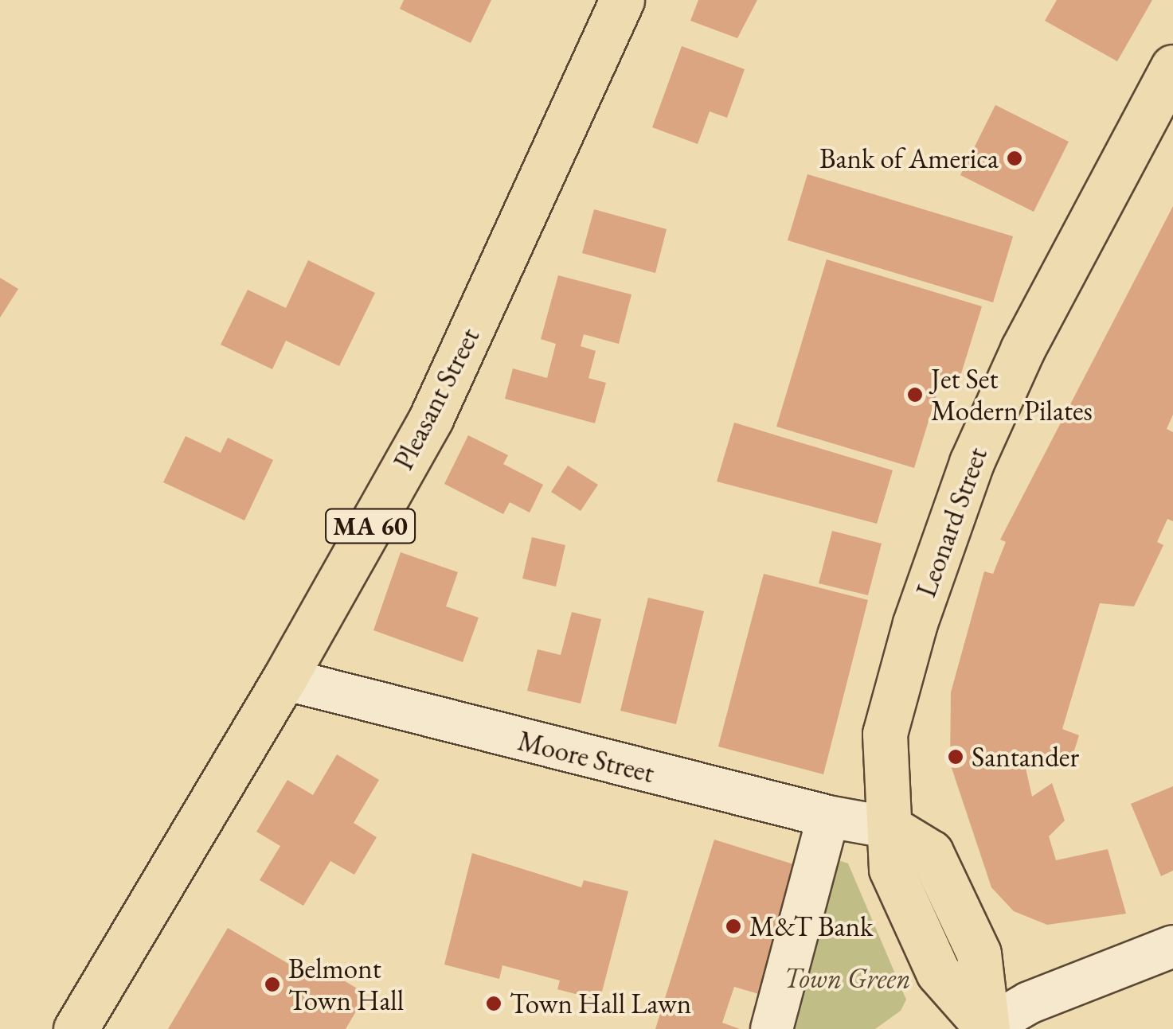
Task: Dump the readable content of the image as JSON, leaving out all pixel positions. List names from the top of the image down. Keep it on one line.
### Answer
{"streets":{"main road":["Pleasant Street","Leonard Street","MA 60"],"street":["Moore Street"]},"crossings":[["Pleasant Street","Moore Street"],["Leonard Street","Moore Street"]],"parks":["Town Green"],"places":["Bank of America","Jet Set Modern Pilates","Santander","M&T Bank","Belmont Town Hall","Town Hall Lawn"]}
